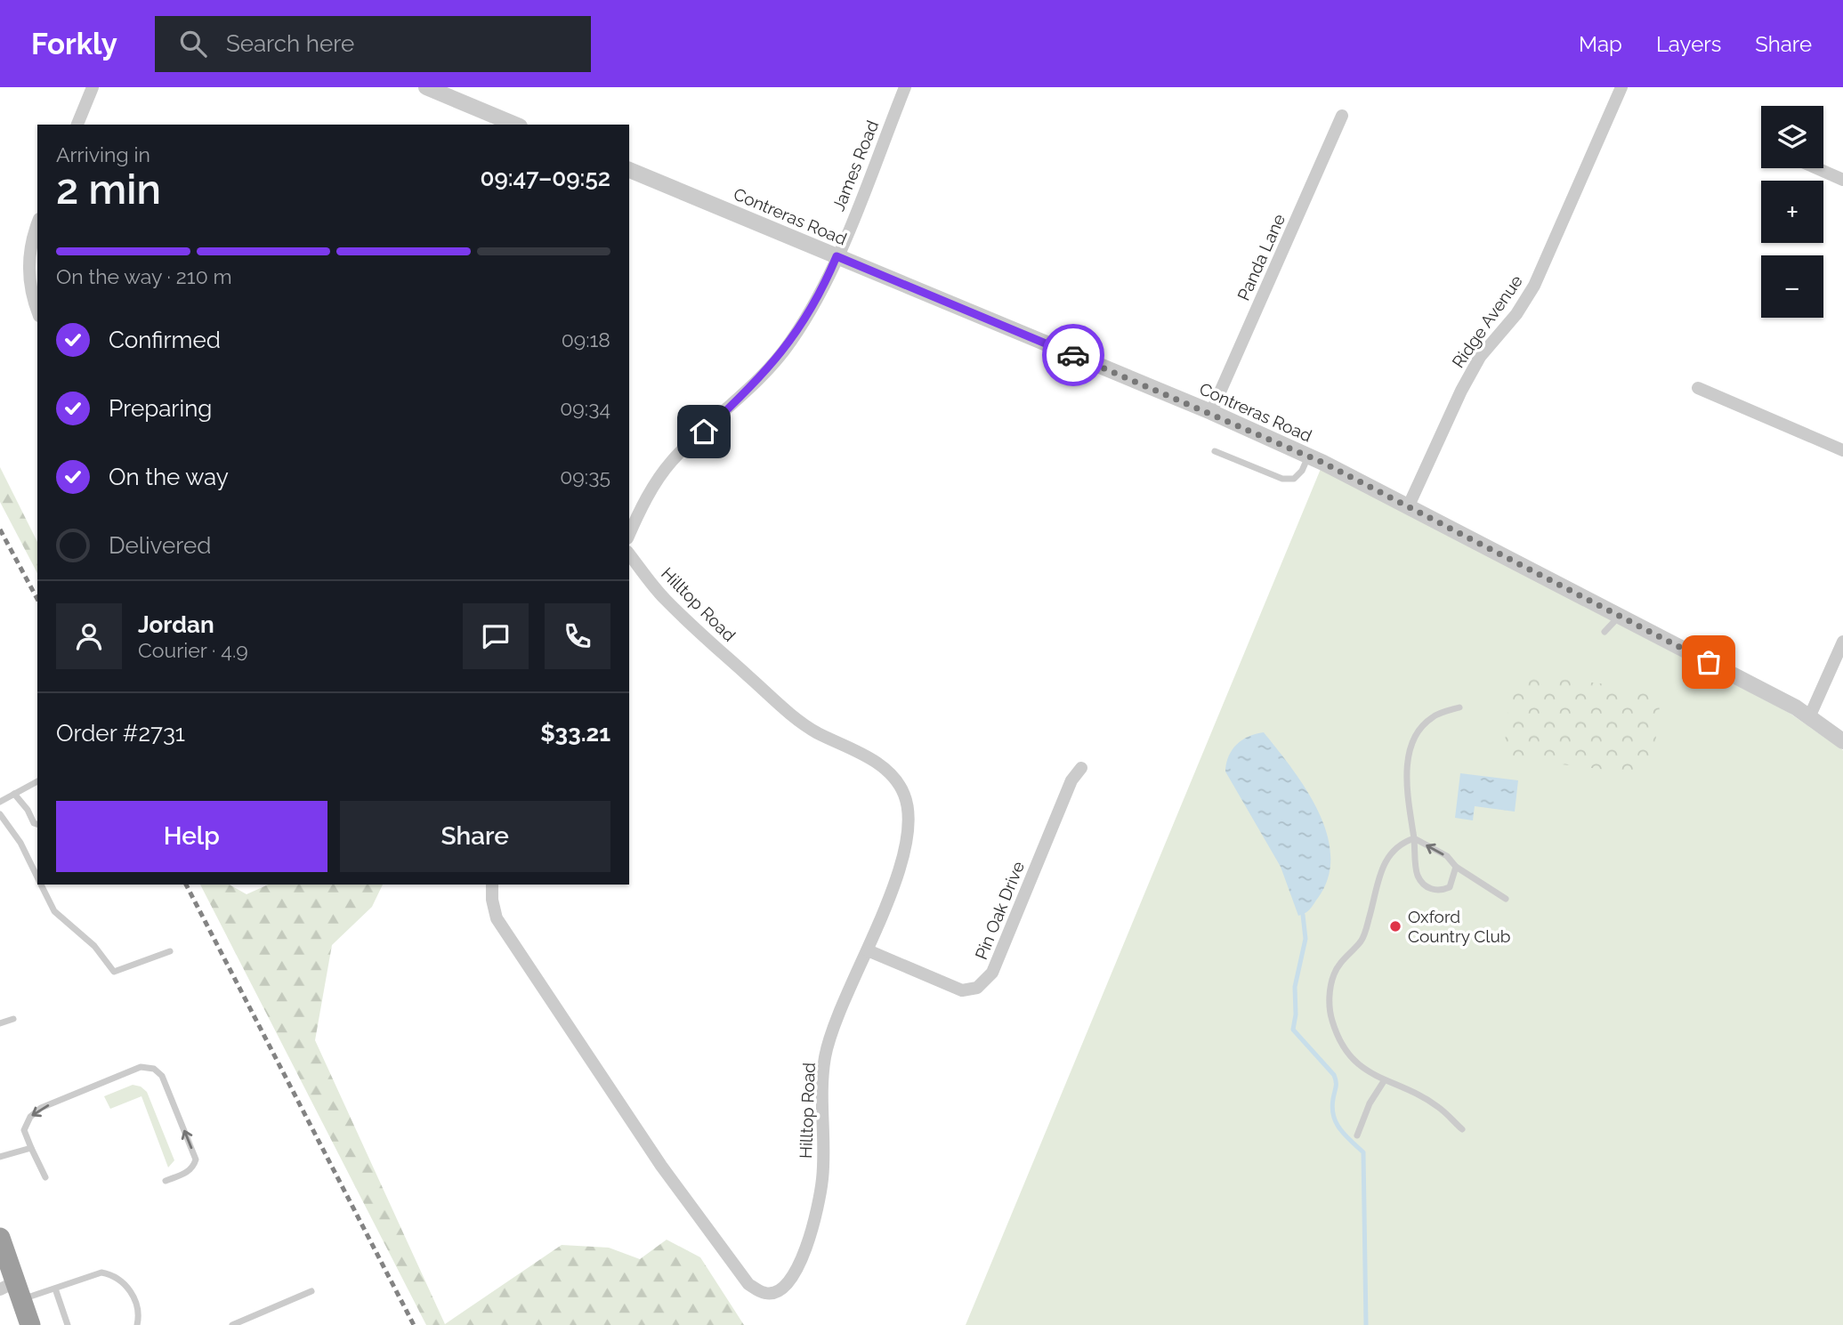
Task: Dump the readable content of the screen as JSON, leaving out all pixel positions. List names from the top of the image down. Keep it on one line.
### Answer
{"streets":{"street":["James Road","Contreras Road","Panda Lane","Ridge Avenue","Hilltop Road","Pin Oak Drive"]},"crossings":[["James Road","Contreras Road"],["Contreras Road","Panda Lane"],["Contreras Road","Ridge Avenue"],["Hilltop Road","Pin Oak Drive"]],"places":["Oxford Country Club"],"page":{"header":"Forkly","search":"Search here","nav":["Map","Layers","Share"],"map_buttons":["+","−"],"heading":["2 min","Arriving in","09:47–09:52"],"panel":["Jordan","Courier · 4.9","Order #2731","$33.21"],"bar":"On the way · 210 m","list":[["Confirmed","09:18"],["Preparing","09:34"],["On the way","09:35"],"Delivered"],"buttons":["Help","Share"]}}
